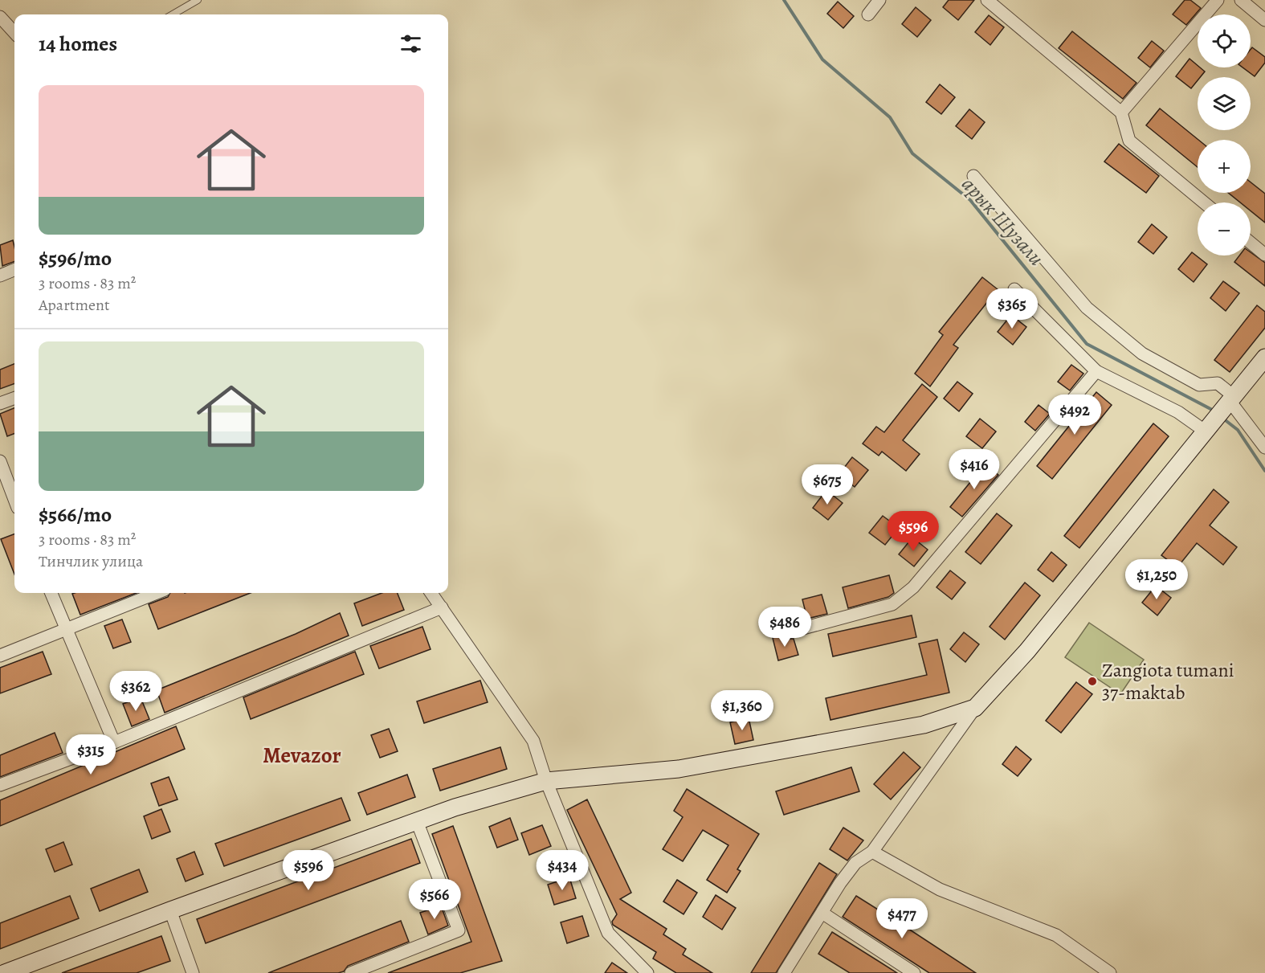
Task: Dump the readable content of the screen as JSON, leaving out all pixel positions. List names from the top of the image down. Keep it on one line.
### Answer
{"districts":["Mevazor"],"water":["арык Шузали"],"places":["Zangiota tumani 37-maktab"],"page":{"map_buttons":["+","−"],"heading":"14 homes","list":[{"name":"$596/mo","note":"3 rooms · 83 m² · Apartment"},{"name":"$566/mo","note":"3 rooms · 83 m² · Тинчлик улица"}],"price":["$365","$492","$416","$675","$596","$1,250","$486","$362","$1,360","$315","$596","$434","$566","$477"]}}
